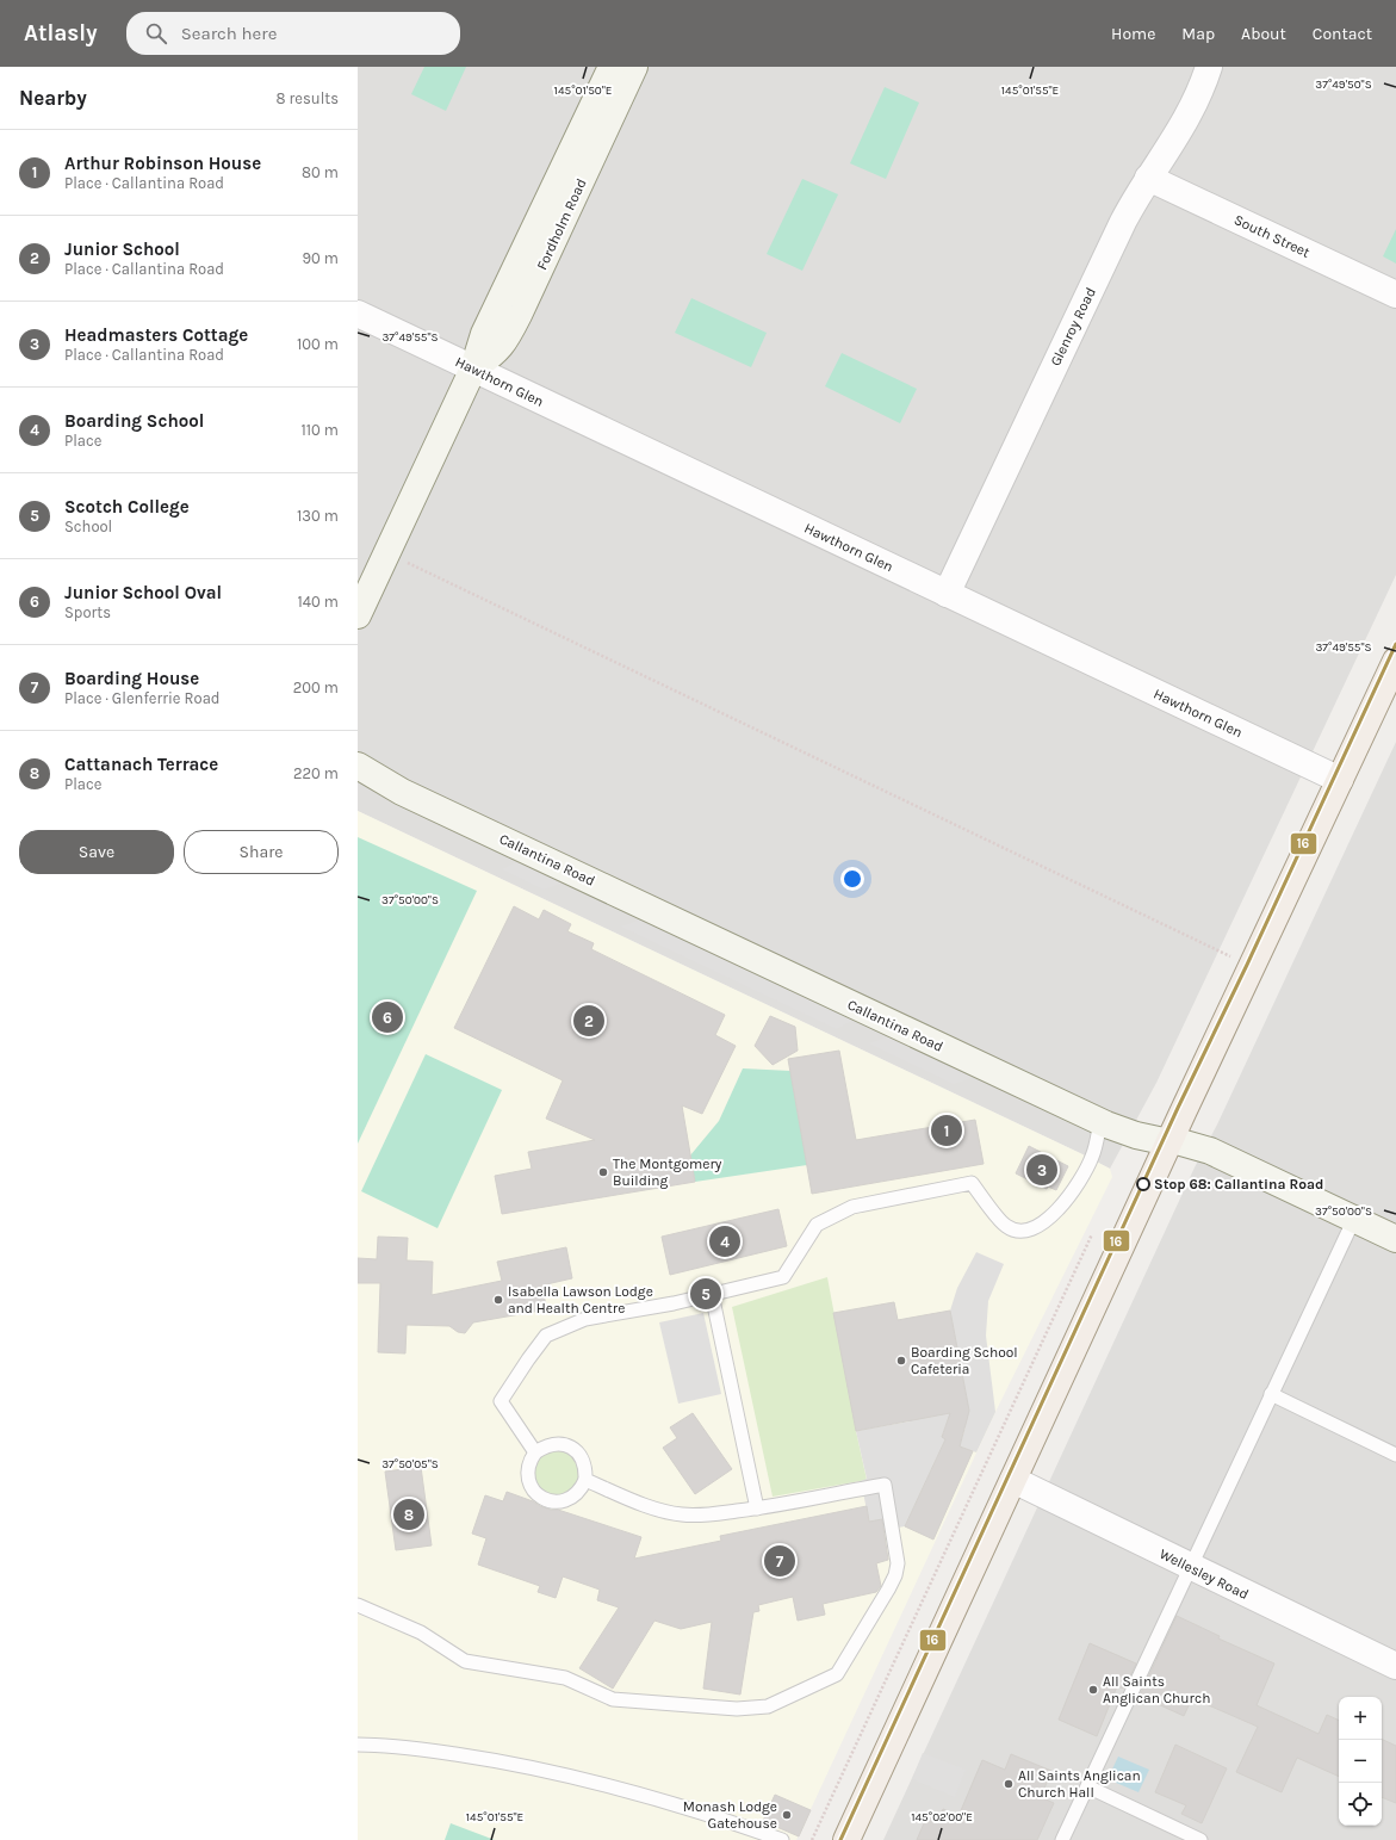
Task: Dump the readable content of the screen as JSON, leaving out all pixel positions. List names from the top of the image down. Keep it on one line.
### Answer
{"streets":{"street":["Fordholm Road","South Street","Glenroy Road","Hawthorn Glen","Callantina Road","Wellesley Road"]},"crossings":[["Fordholm Road","Hawthorn Glen"],["South Street","Glenroy Road"],["Glenroy Road","Hawthorn Glen"]],"places":["The Montgomery Building","Stop 68: Callantina Road","Isabella Lawson Lodge and Health Centre","Boarding School Cafeteria","All Saints Anglican Church","All Saints Anglican Church Hall","Monash Lodge Gatehouse"],"lines":["transit line 16"],"page":{"header":"Atlasly","search":"Search here","nav":["Home","Map","About","Contact"],"heading":["Nearby","8 results"],"list":[{"mark":"1","name":"Arthur Robinson House","note":"Place · Callantina Road","value":"80 m"},{"mark":"2","name":"Junior School","note":"Place · Callantina Road","value":"90 m"},{"mark":"3","name":"Headmasters Cottage","note":"Place · Callantina Road","value":"100 m"},{"mark":"4","name":"Boarding School","note":"Place","value":"110 m"},{"mark":"5","name":"Scotch College","note":"School","value":"130 m"},{"mark":"6","name":"Junior School Oval","note":"Sports","value":"140 m"},{"mark":"7","name":"Boarding House","note":"Place · Glenferrie Road","value":"200 m"},{"mark":"8","name":"Cattanach Terrace","note":"Place","value":"220 m"}],"buttons":["Save","Share"],"pins":["6","2","1","3","4","5","8","7"],"map_buttons":["+","−"]},"coordinates":["37°49'50\"S","145°01'50\"E","145°01'55\"E","37°49'55\"S","37°50'00\"S","37°50'05\"S","145°02'00\"E"]}
